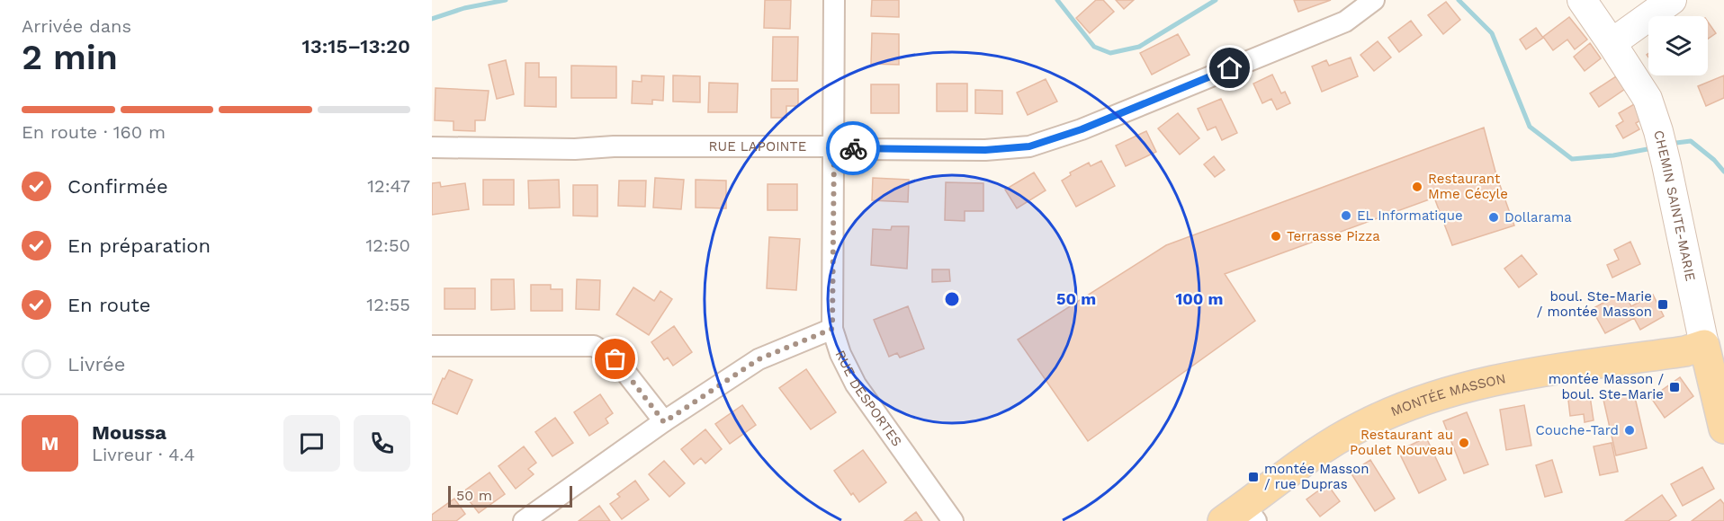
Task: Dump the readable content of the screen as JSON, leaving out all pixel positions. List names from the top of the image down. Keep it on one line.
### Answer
{"streets":{"main road":["CHEMIN SAINTE-MARIE","MONTÉE MASSON"],"street":["RUE LAPOINTE","RUE DESPORTES"]},"crossings":[["RUE LAPOINTE","RUE DESPORTES"],["CHEMIN SAINTE-MARIE","MONTÉE MASSON"]],"places":{"other":["Restaurant Mme Cécyle","EL Informatique","Dollarama","Terrasse Pizza","Couche-Tard","Restaurant au Poulet Nouveau"],"transit":["boul. Ste-Marie / montée Masson","montée Masson / boul. Ste-Marie","montée Masson / rue Dupras"]},"scale_bar":"50 m","page":{"heading":["2 min","Arrivée dans","13:15–13:20"],"panel":["Moussa","Livreur · 4.4"],"bar":"En route · 160 m","list":[["Confirmée","12:47"],["En préparation","12:50"],["En route","12:55"],"Livrée"],"round":"M","scale":"50 m"},"rings":["50 m","100 m"]}
